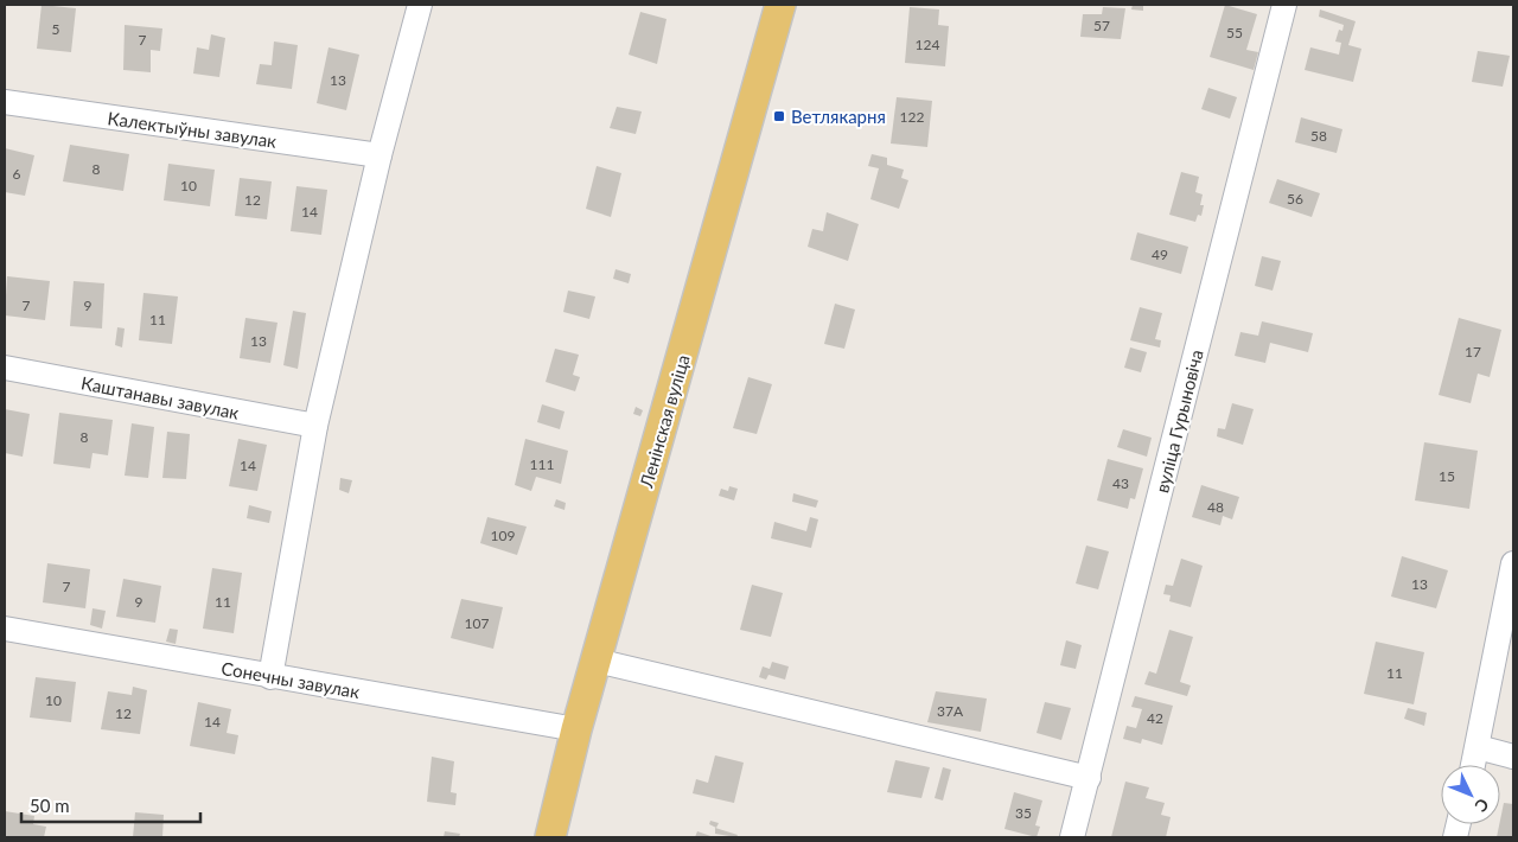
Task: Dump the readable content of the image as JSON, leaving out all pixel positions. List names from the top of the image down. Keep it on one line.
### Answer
{"streets":{"main road":["Ленінская вуліца"],"street":["Калектыўны завулак","Каштанавы завулак","вуліца Гурыновіча","Сонечны завулак"]},"crossings":[["Ленінская вуліца","Сонечны завулак"]],"places":{"transit":["Ветлякарня"]},"house_numbers":["57","5","55","7","124","13","122","58","8","6","10","56","12","14","49","7","9","11","13","17","8","111","14","15","43","48","109","13","7","9","11","107","11","10","37А","12","42","14","35"],"scale_bar":"50 m","north":"bottom right"}
